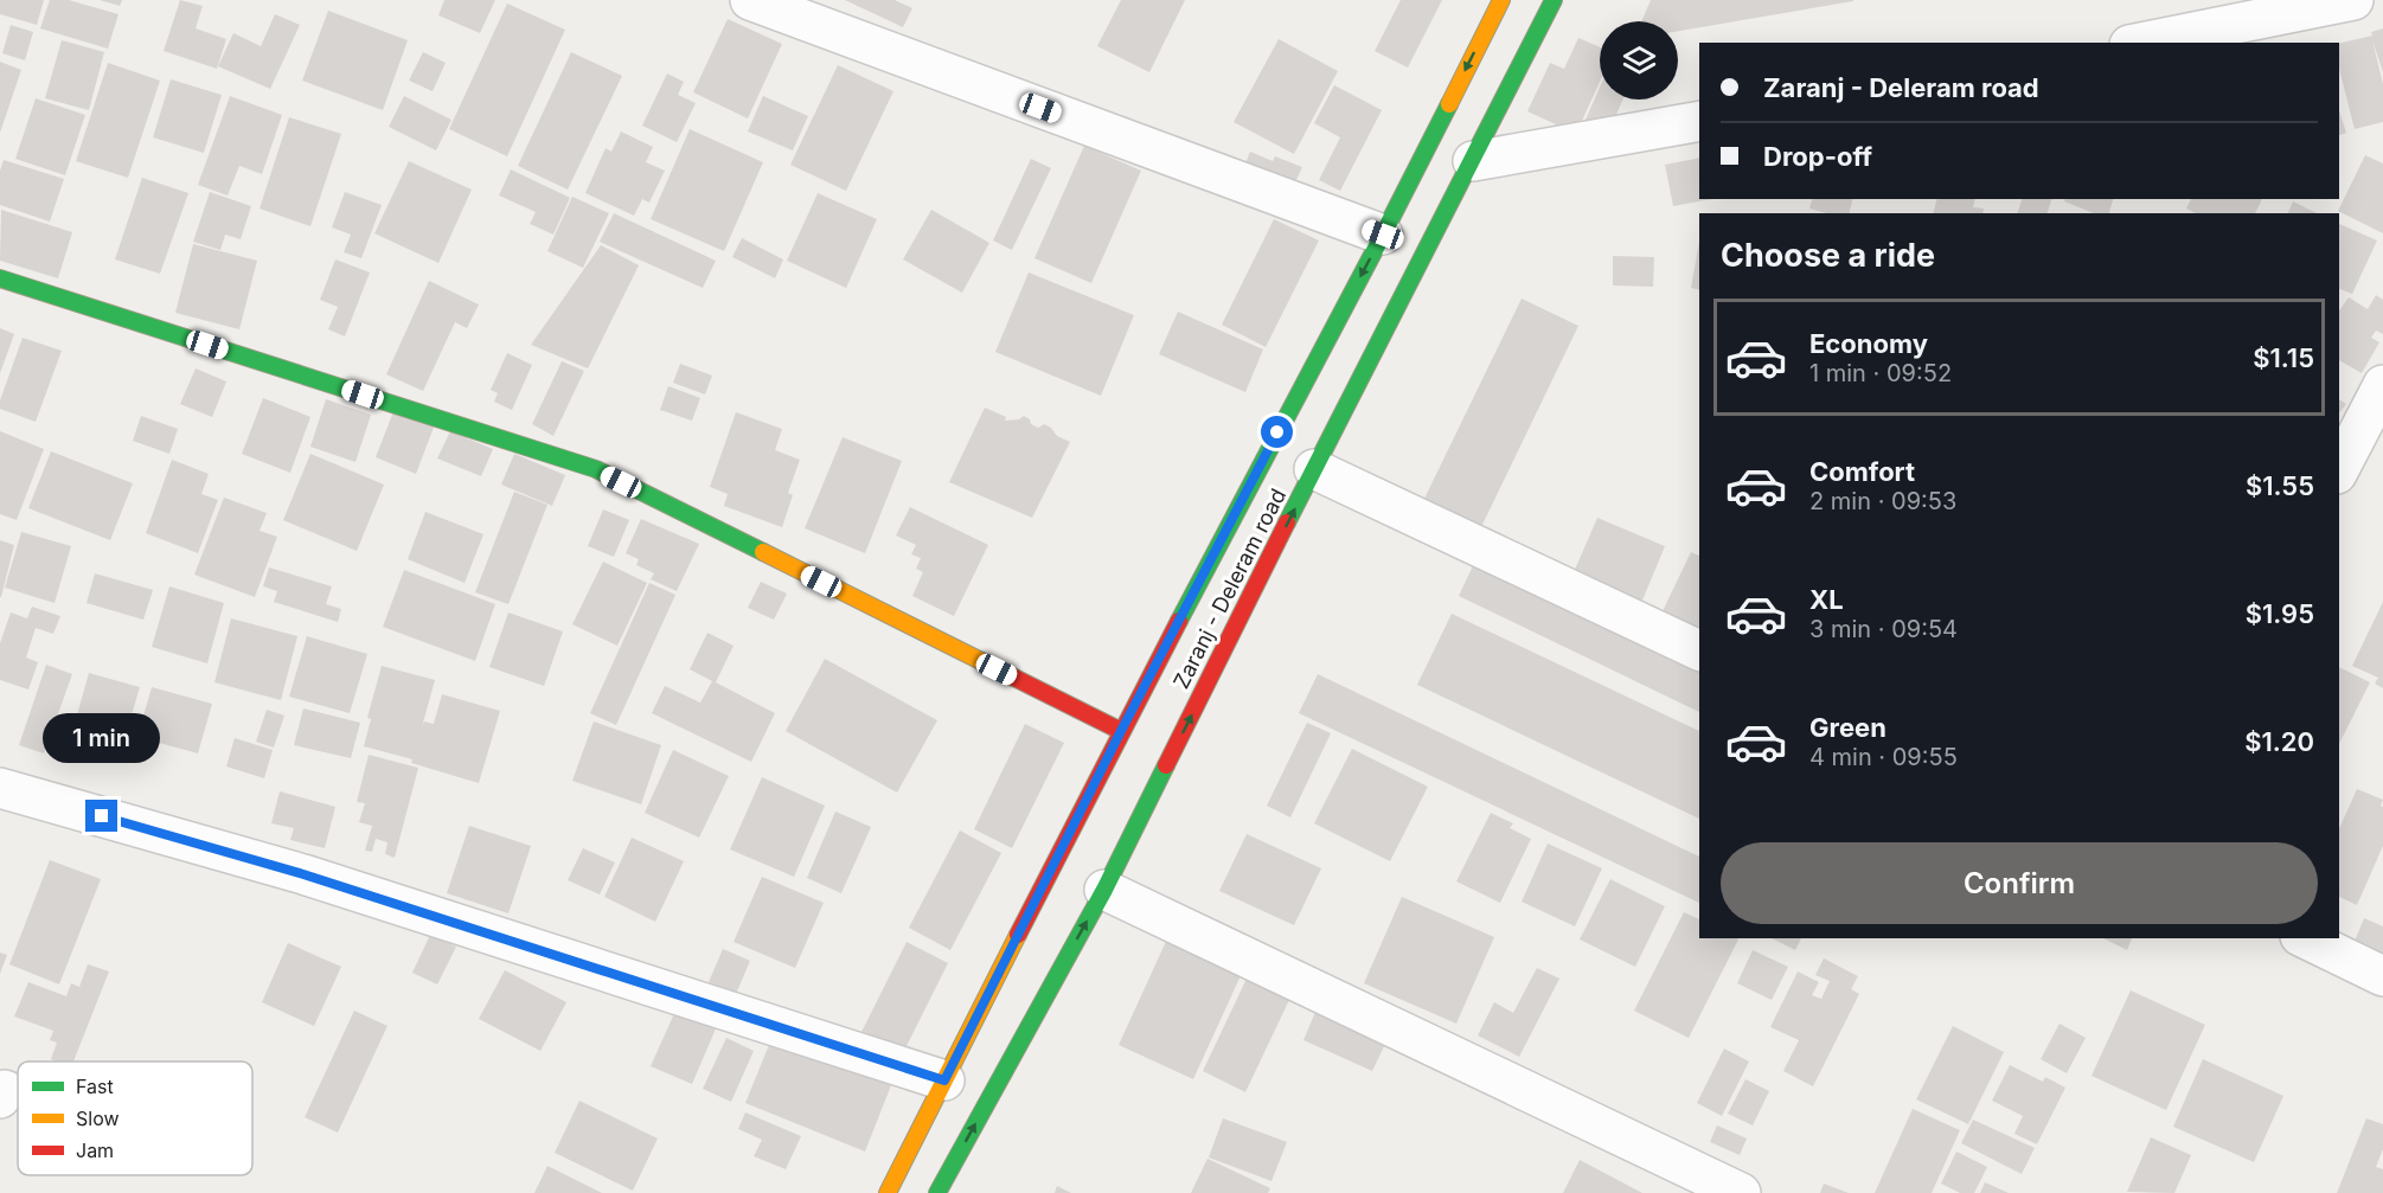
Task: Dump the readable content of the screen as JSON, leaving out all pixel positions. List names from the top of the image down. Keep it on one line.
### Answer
{"streets":{"main road":["Zaranj - Deleram road"]},"legend":["Fast","Slow","Jam"],"page":{"banner":["Zaranj - Deleram road","Drop-off"],"heading":"Choose a ride","list":[{"name":"Economy","note":"1 min · 09:52","value":"$1.15"},{"name":"Comfort","note":"2 min · 09:53","value":"$1.55"},{"name":"XL","note":"3 min · 09:54","value":"$1.95"},{"name":"Green","note":"4 min · 09:55","value":"$1.20"}],"bubble":"1 min","buttons":"Confirm"}}
